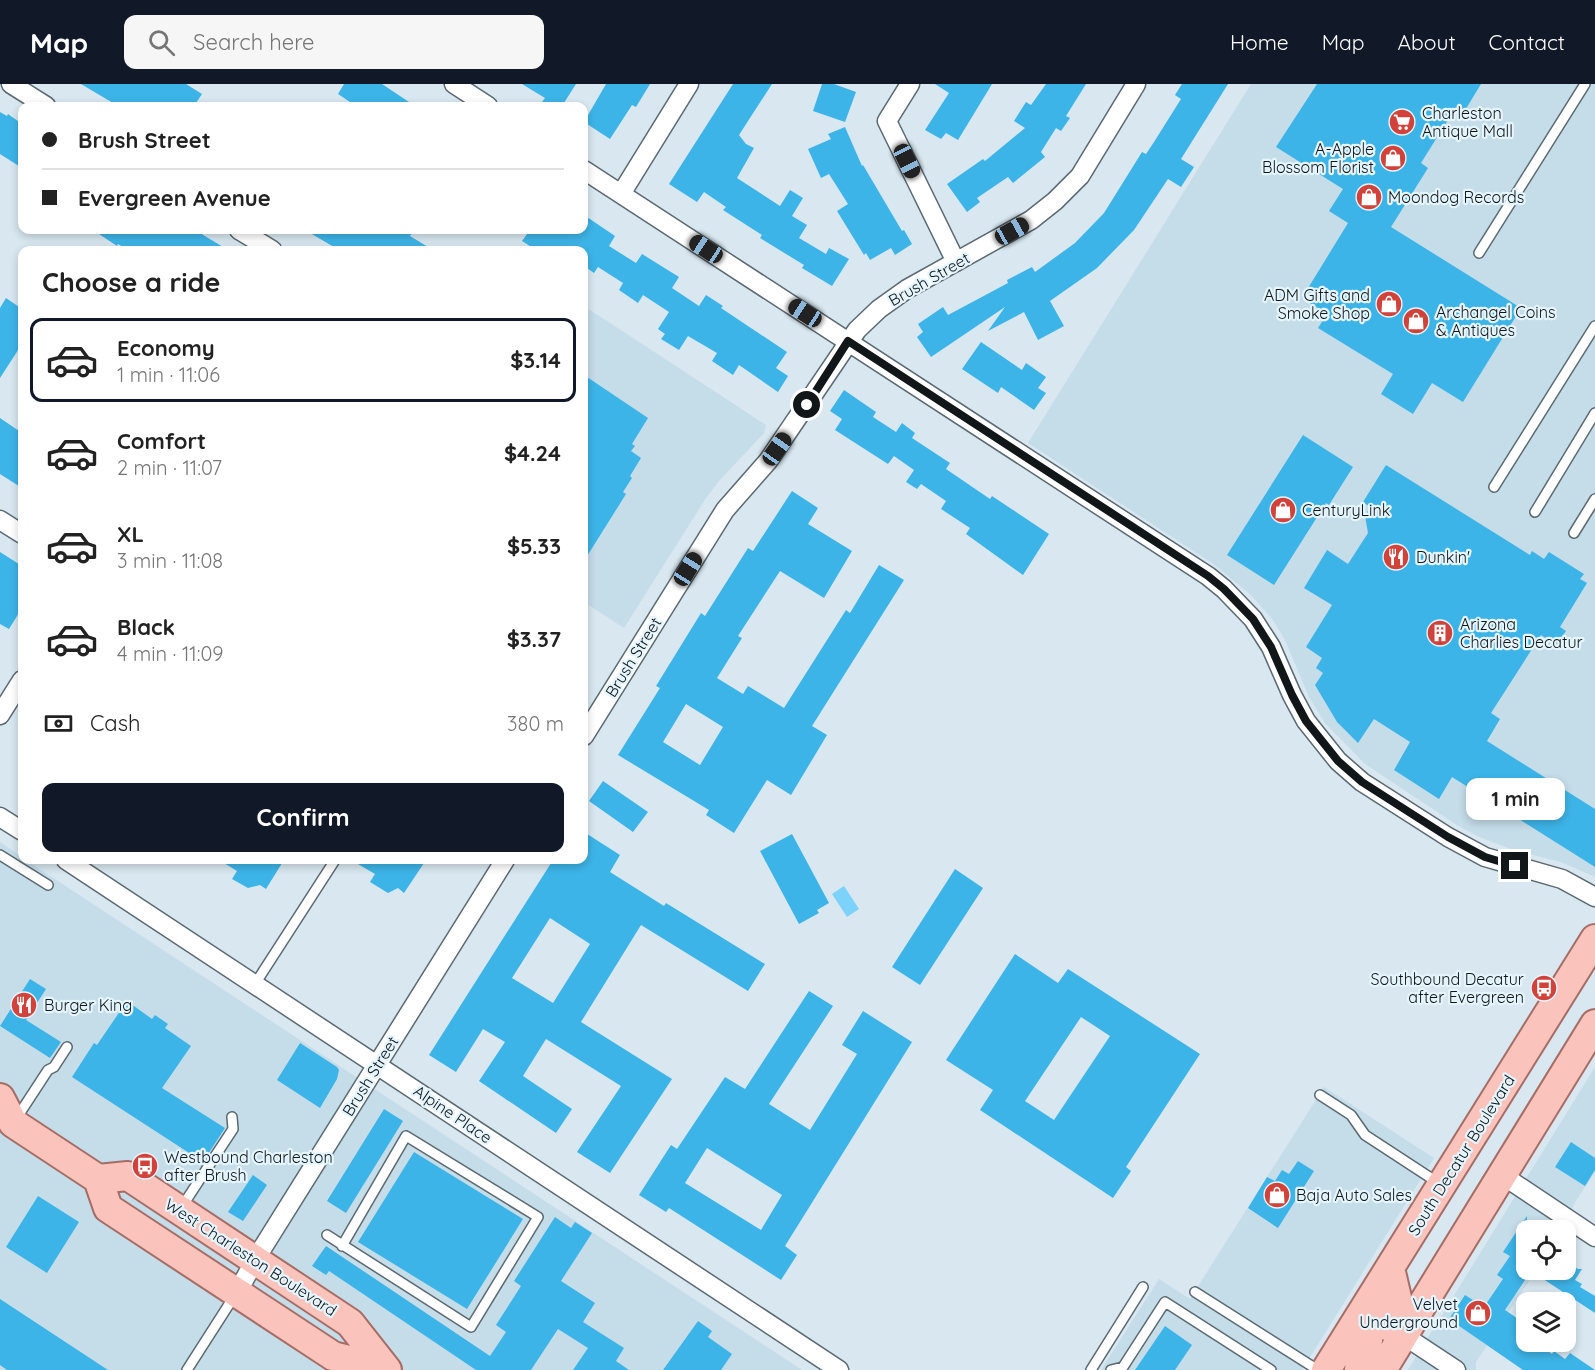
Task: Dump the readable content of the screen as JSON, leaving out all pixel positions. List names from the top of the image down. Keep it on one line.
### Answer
{"streets":{"main road":["South Decatur Boulevard","West Charleston Boulevard"],"street":["Brush Street","Alpine Place"]},"crossings":[["Brush Street","Alpine Place"],["Brush Street","West Charleston Boulevard"]],"places":{"supermarket":["Charleston Antique Mall"],"shop":["A-Apple Blossom Florist","Moondog Records","ADM Gifts and Smoke Shop","Archangel Coins & Antiques","CenturyLink","Baja Auto Sales","Velvet Underground"],"restaurant":["Dunkin'","Burger King"],"building":["Arizona Charlies Decatur"],"bus stop":["Southbound Decatur after Evergreen","Westbound Charleston after Brush"]},"page":{"header":"Map","search":"Search here","nav":["Home","Map","About","Contact"],"banner":["Brush Street","Evergreen Avenue"],"heading":"Choose a ride","list":[{"name":"Economy","note":"1 min · 11:06","value":"$3.14"},{"name":"Comfort","note":"2 min · 11:07","value":"$4.24"},{"name":"XL","note":"3 min · 11:08","value":"$5.33"},{"name":"Black","note":"4 min · 11:09","value":"$3.37"}],"pay":["Cash","380 m"],"buttons":"Confirm","bubble":"1 min"}}
